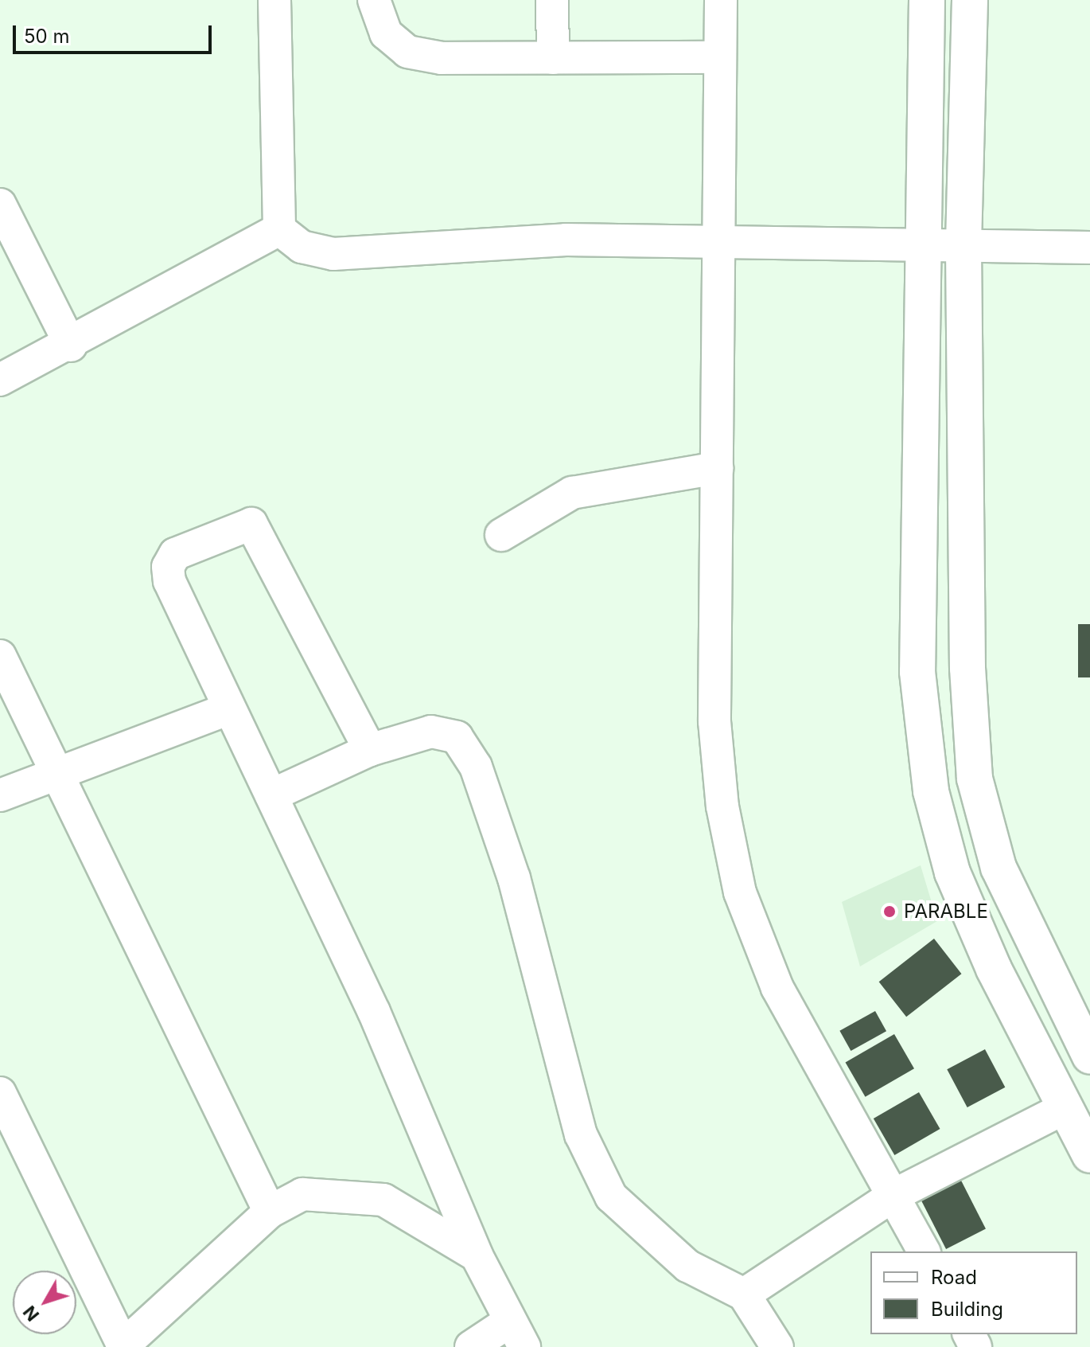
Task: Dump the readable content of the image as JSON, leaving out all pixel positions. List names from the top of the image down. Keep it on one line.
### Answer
{"places":["PARABLE"],"legend":["Road","Building"],"scale_bar":"50 m","north":"bottom left"}
